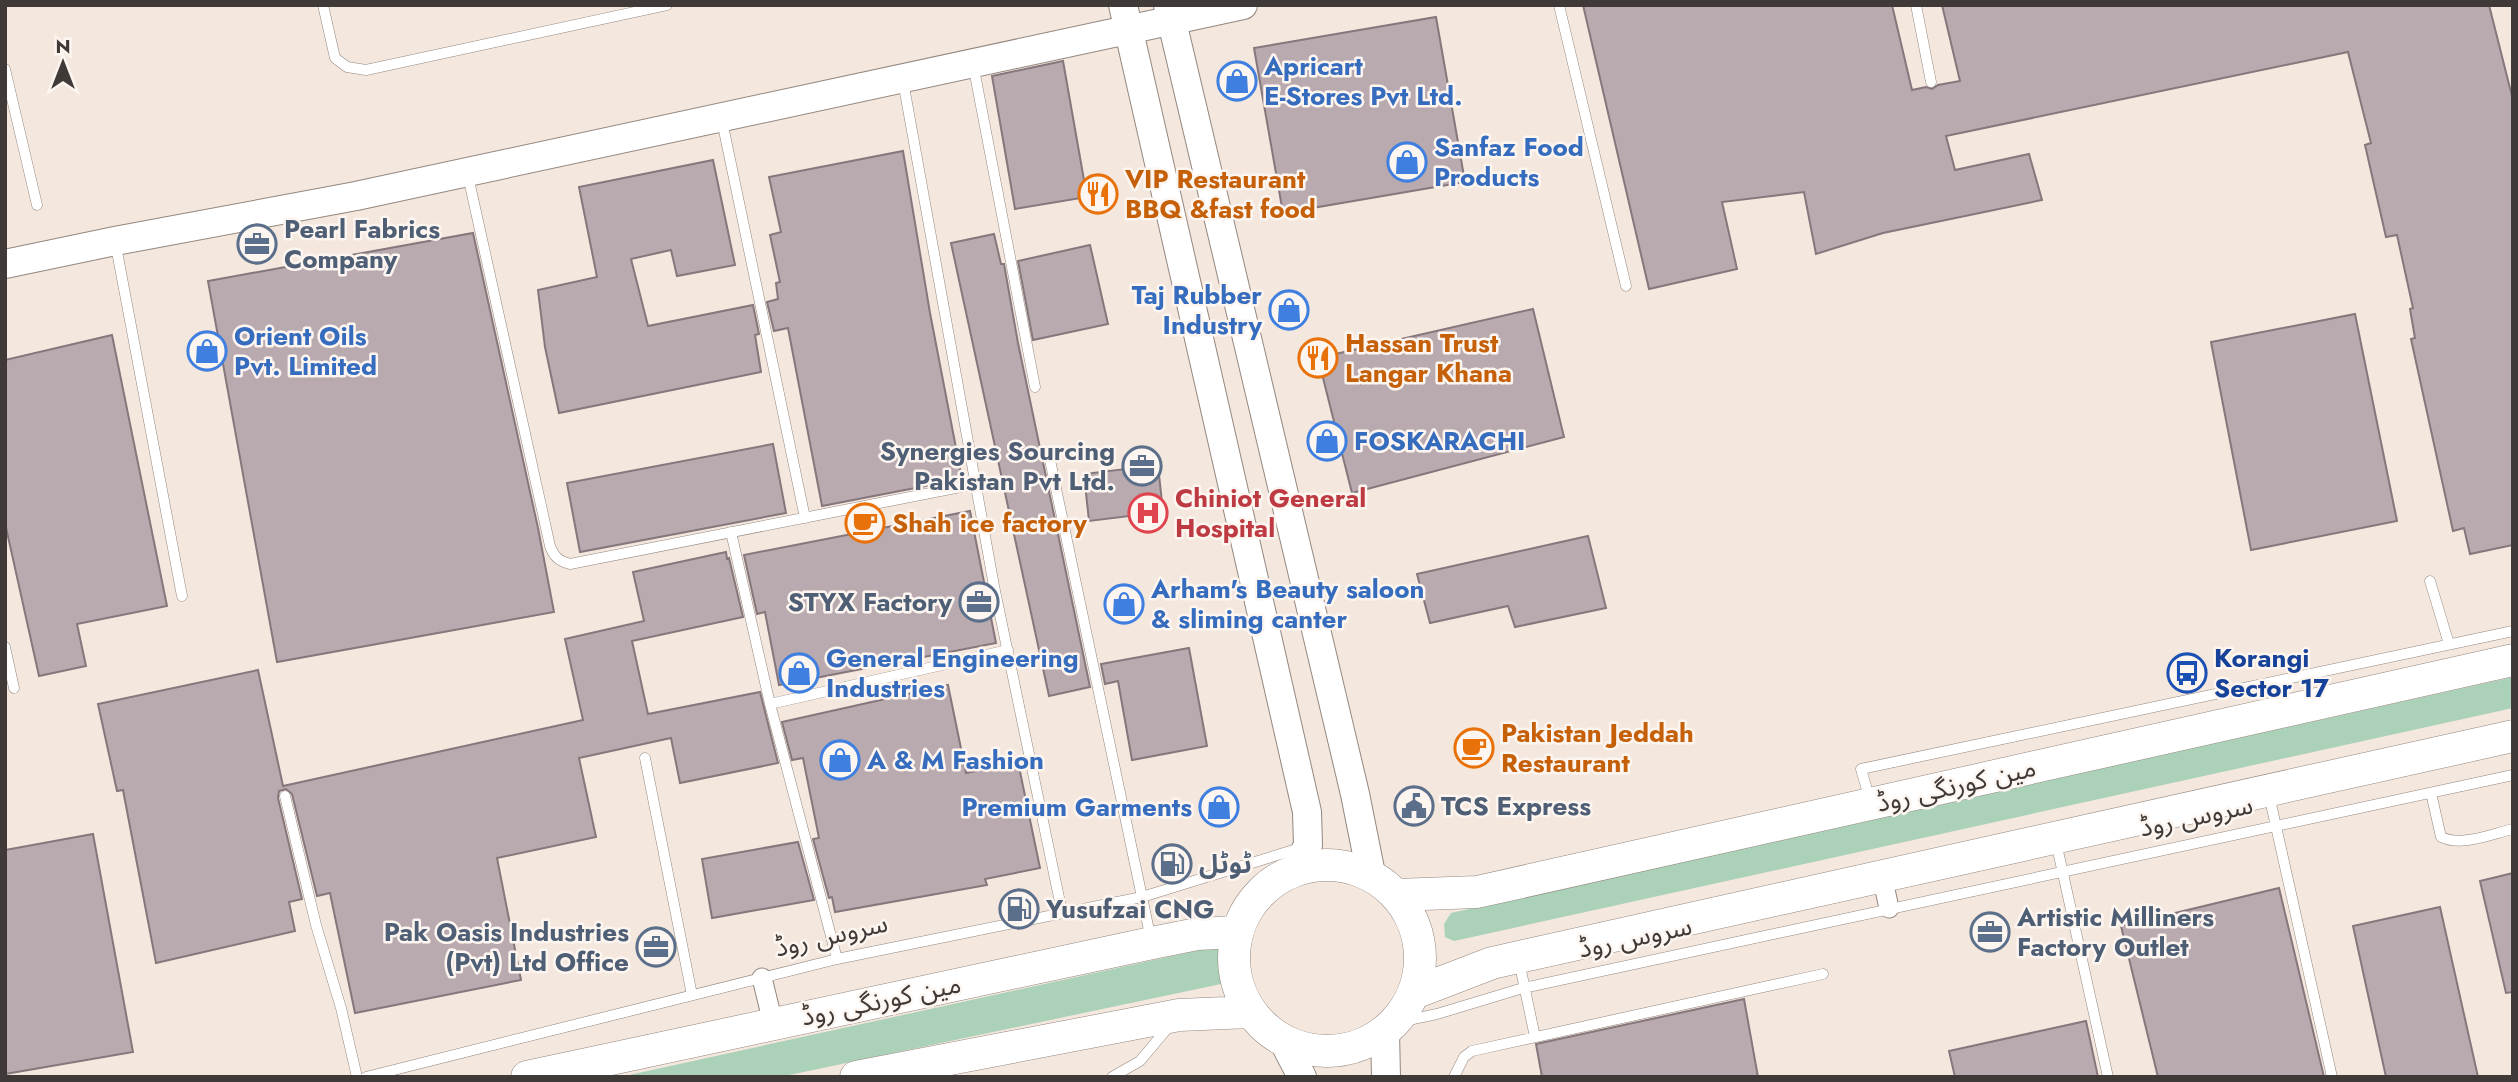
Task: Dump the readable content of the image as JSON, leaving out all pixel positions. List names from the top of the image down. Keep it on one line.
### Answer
{"streets":{"main road":["مین کورنگی روڈ"],"lane":["سروس روڈ"]},"crossings":[["مین کورنگی روڈ","سروس روڈ"]],"places":{"shop":["Apricart E-Stores Pvt Ltd.","Sanfaz Food Products","Taj Rubber Industry","Orient Oils Pvt. Limited","FOSKARACHI","Arham's Beauty saloon & sliming canter","General Engineering Industries","A & M Fashion","Premium Garments"],"restaurant":["VIP Restaurant BBQ &fast food","Hassan Trust Langar Khana"],"office":["Pearl Fabrics Company","Synergies Sourcing Pakistan Pvt Ltd.","STYX Factory","Artistic Milliners Factory Outlet","Pak Oasis Industries (Pvt) Ltd Office"],"hospital":["Chiniot General Hospital"],"cafe":["Shah ice factory","Pakistan Jeddah Restaurant"],"bus stop":["Korangi Sector 17"],"public building":["TCS Express"],"fuel station":["ٹوٹل","Yusufzai CNG"]},"north":"top"}
